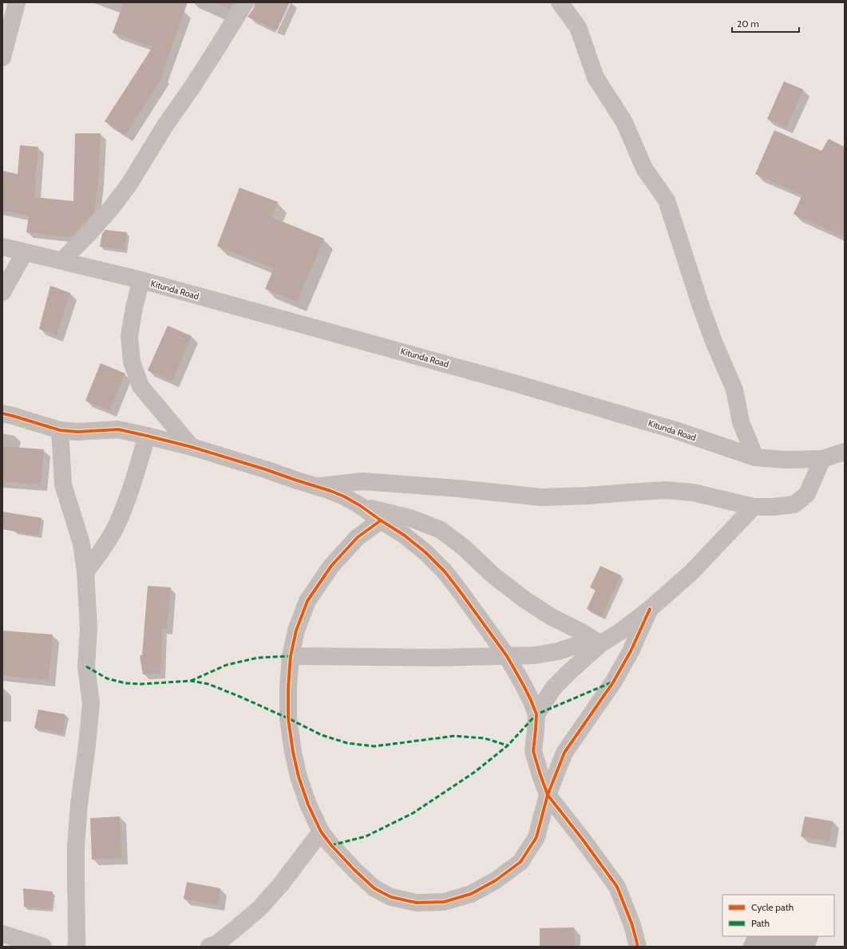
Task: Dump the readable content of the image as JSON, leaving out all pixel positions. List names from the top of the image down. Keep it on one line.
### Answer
{"streets":{"street":["Kitunda Road"]},"legend":["Cycle path","Path"],"scale_bar":"20 m"}
